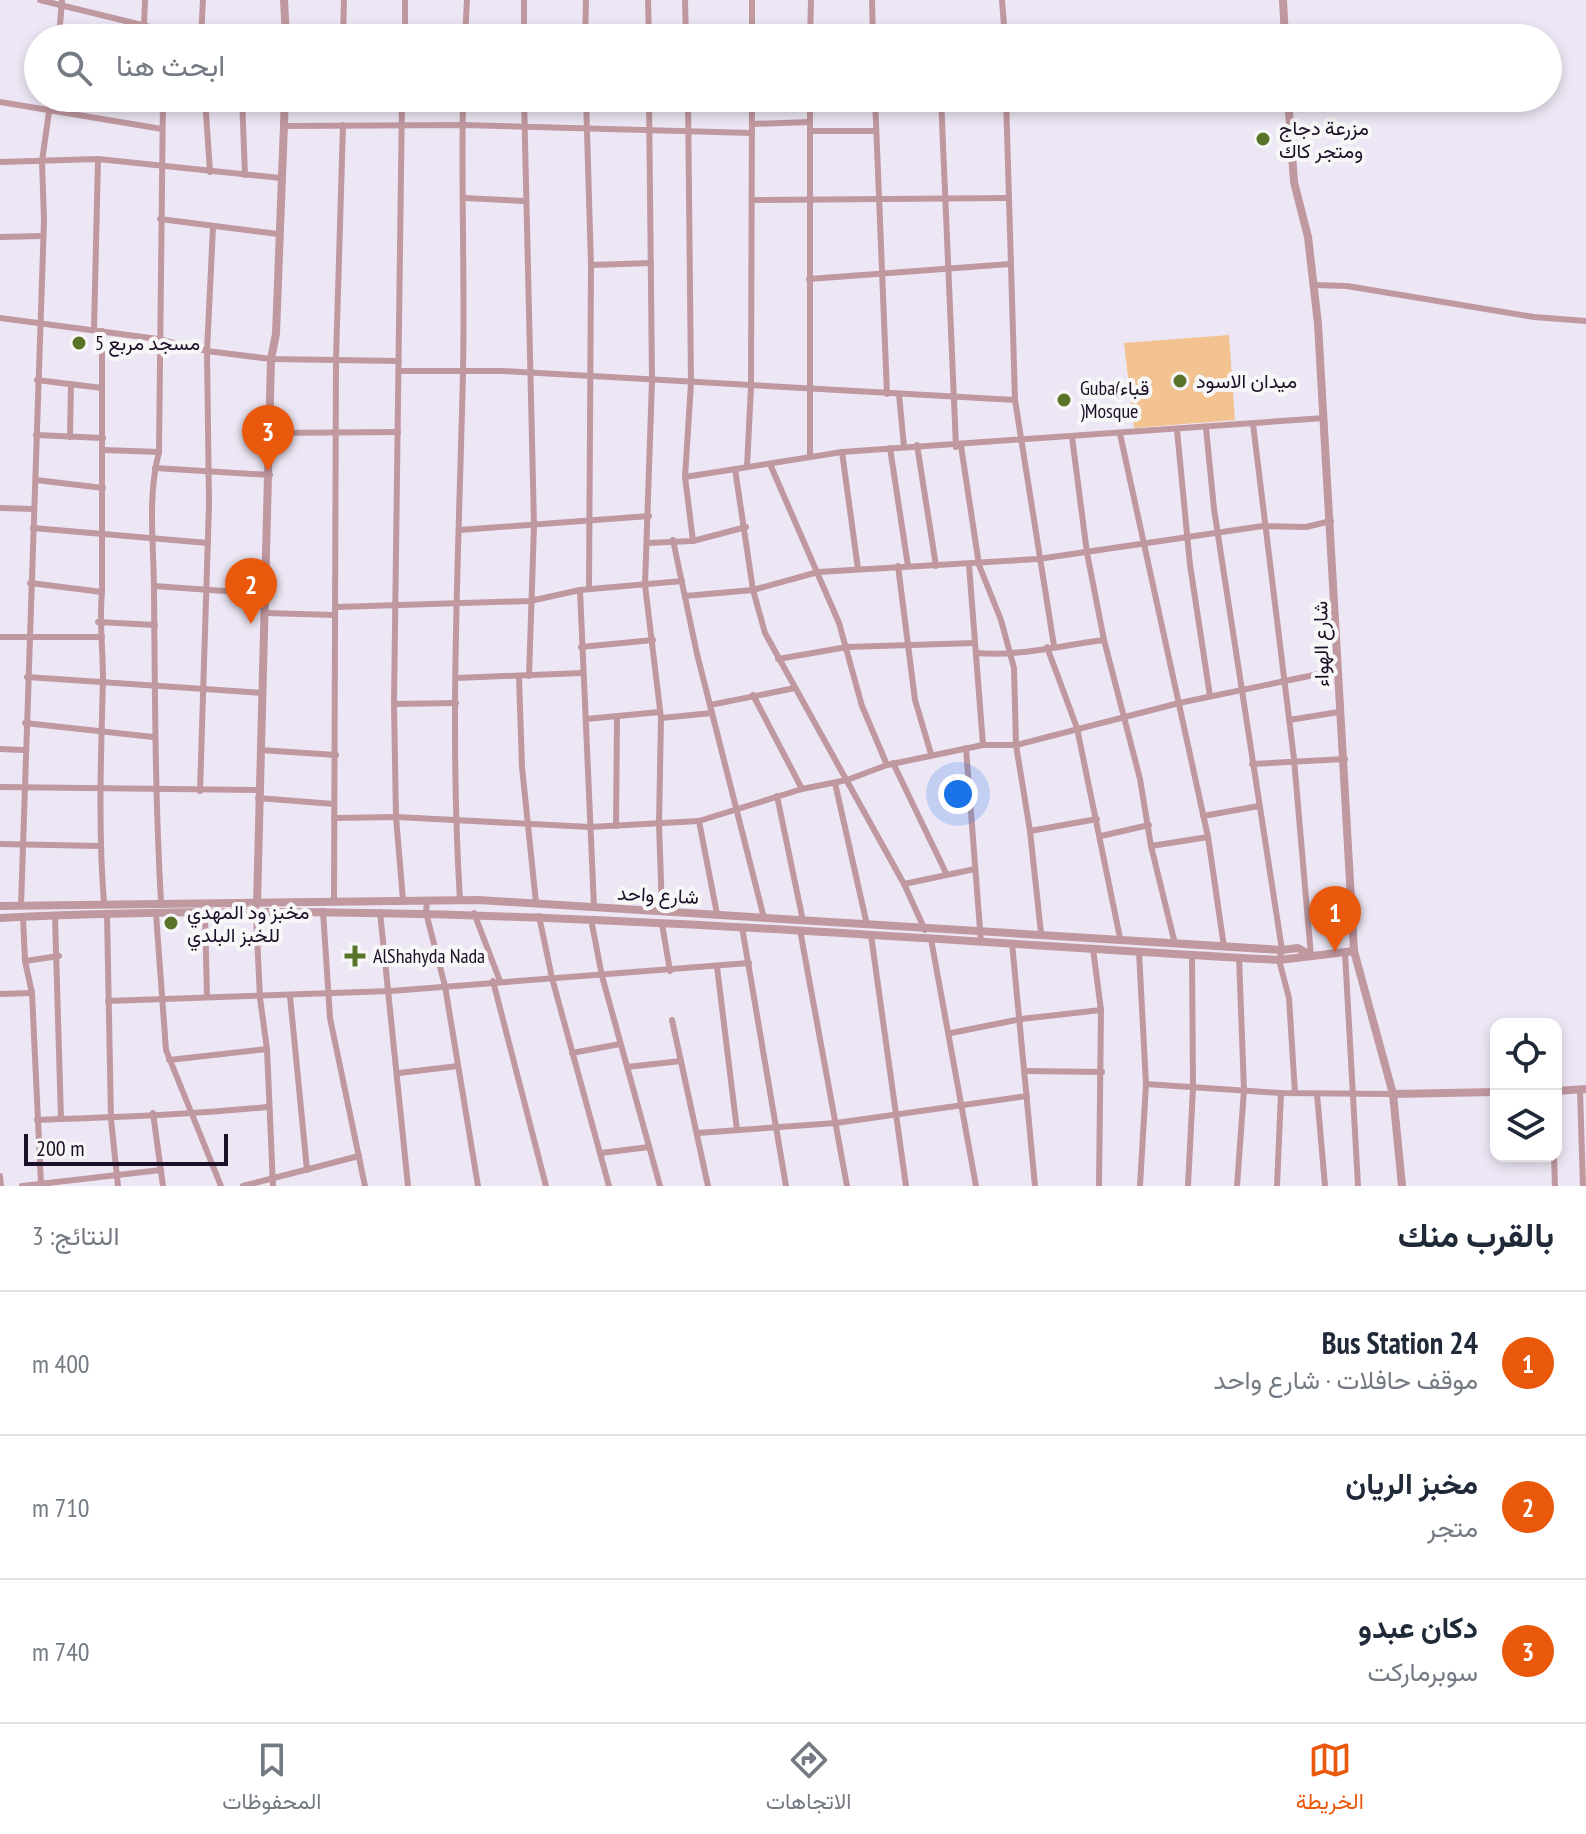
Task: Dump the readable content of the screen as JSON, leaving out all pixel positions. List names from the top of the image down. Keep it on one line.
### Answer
{"streets":{"street":["شارع الهواء","شارع واحد"]},"crossings":[["شارع الهواء","شارع واحد"]],"places":{"other":["مزرعة دجاج ومتجر كاك","مسجد مربع 5","ميدان الاسود","Guba(قباء )Mosque","مخبز ود المهدي للخبز البلدي"],"health":["AlShahyda Nada"]},"scale_bar":"200 m","page":{"search":"ابحث هنا","pins":["3","2","1"],"scale":"200 m","heading":["بالقرب منك","النتائج: 3"],"list":[{"mark":"1","name":"24 Bus Station","note":"موقف حافلات · شارع واحد","value":"400 m"},{"mark":"2","name":"مخبز الريان","note":"متجر","value":"710 m"},{"mark":"3","name":"دكان عبدو","note":"سوبرماركت","value":"740 m"}],"nav":["الخريطة","الاتجاهات","المحفوظات"]}}
